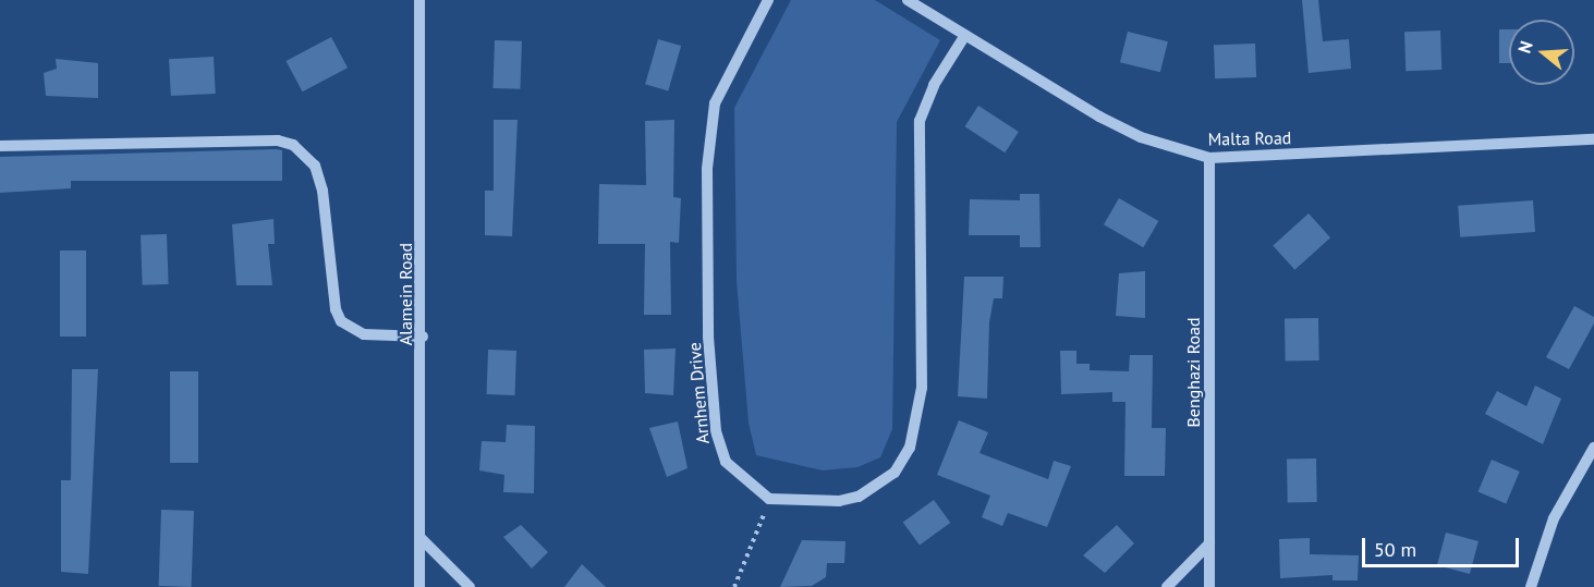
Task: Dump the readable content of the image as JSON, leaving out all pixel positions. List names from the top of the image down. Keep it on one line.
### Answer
{"streets":{"street":["Malta Road","Alamein Road","Benghazi Road","Arnhem Drive"]},"crossings":[["Malta Road","Benghazi Road"]],"scale_bar":"50 m","north":"left"}
